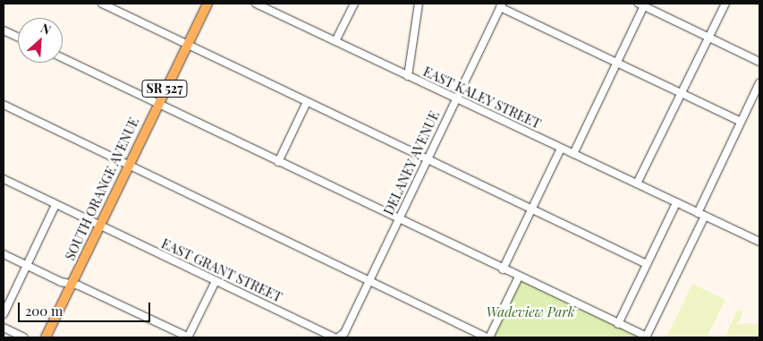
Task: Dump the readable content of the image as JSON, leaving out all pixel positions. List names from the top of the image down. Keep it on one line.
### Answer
{"streets":{"main road":["SR 527","SOUTH ORANGE AVENUE"],"street":["EAST KALEY STREET","DELANEY AVENUE","EAST GRANT STREET"]},"crossings":[["EAST KALEY STREET","DELANEY AVENUE"],["DELANEY AVENUE","EAST GRANT STREET"],["SOUTH ORANGE AVENUE","EAST GRANT STREET"]],"parks":["Wadeview Park"],"scale_bar":"200 m","north":"top right"}
